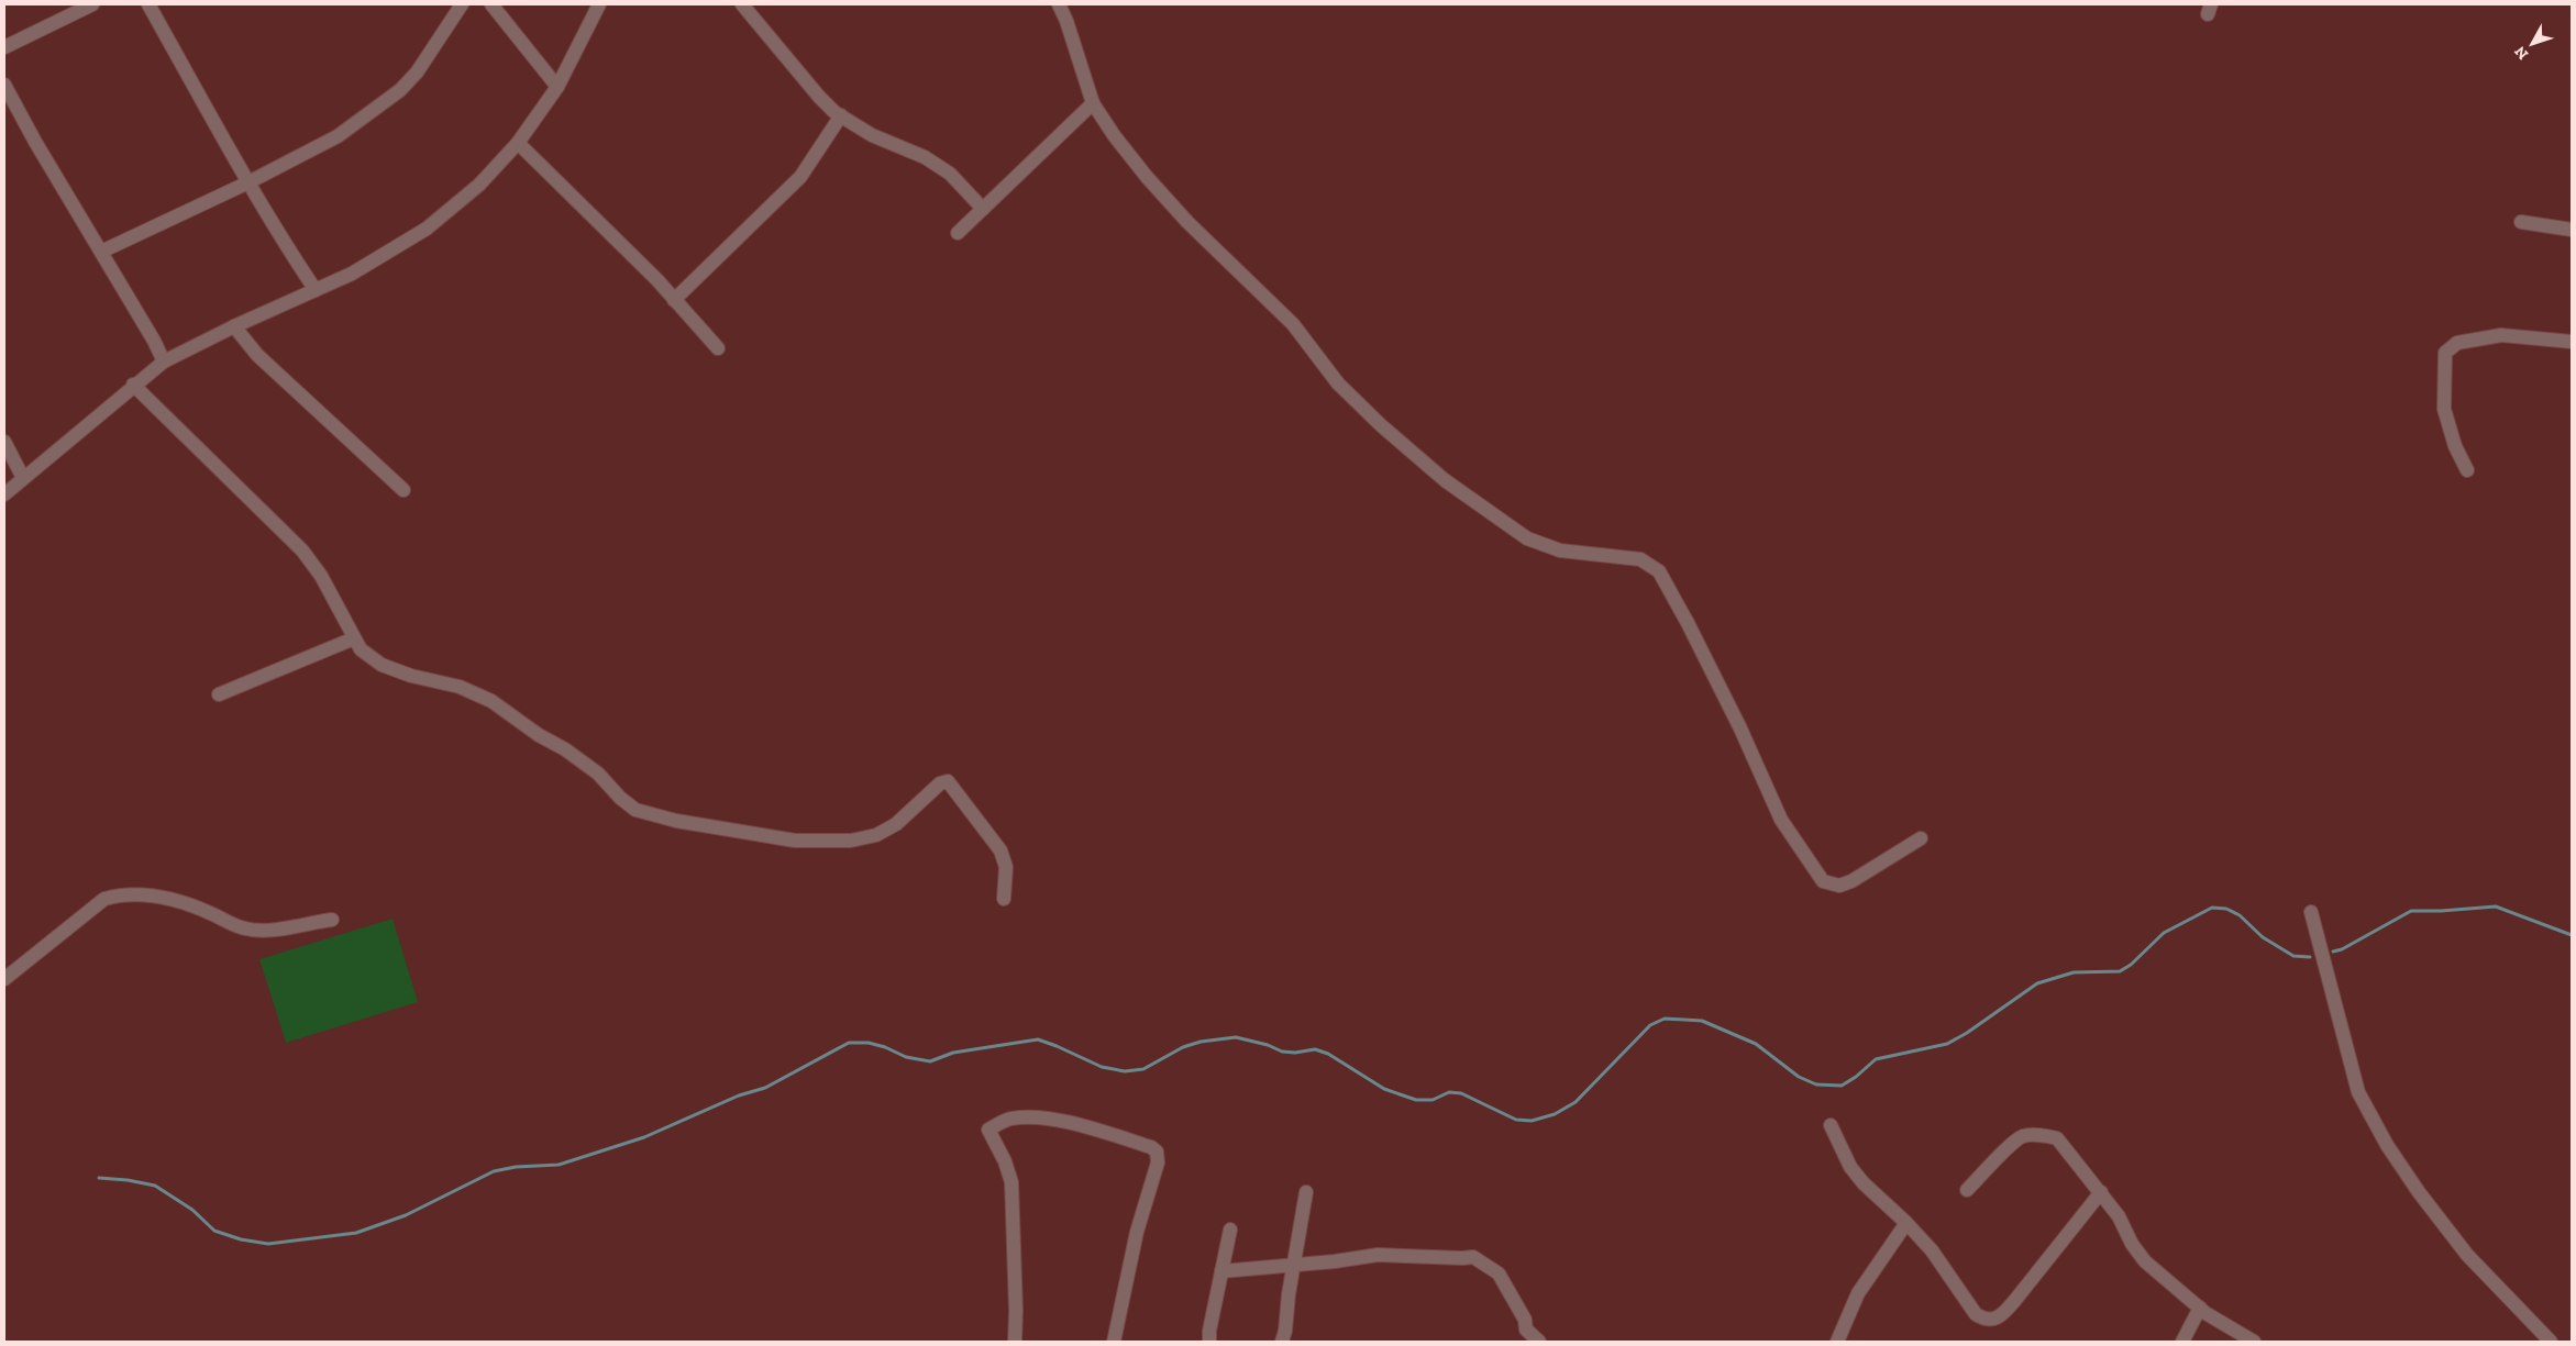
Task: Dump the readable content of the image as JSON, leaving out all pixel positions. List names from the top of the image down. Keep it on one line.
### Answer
{"north":"bottom left"}
